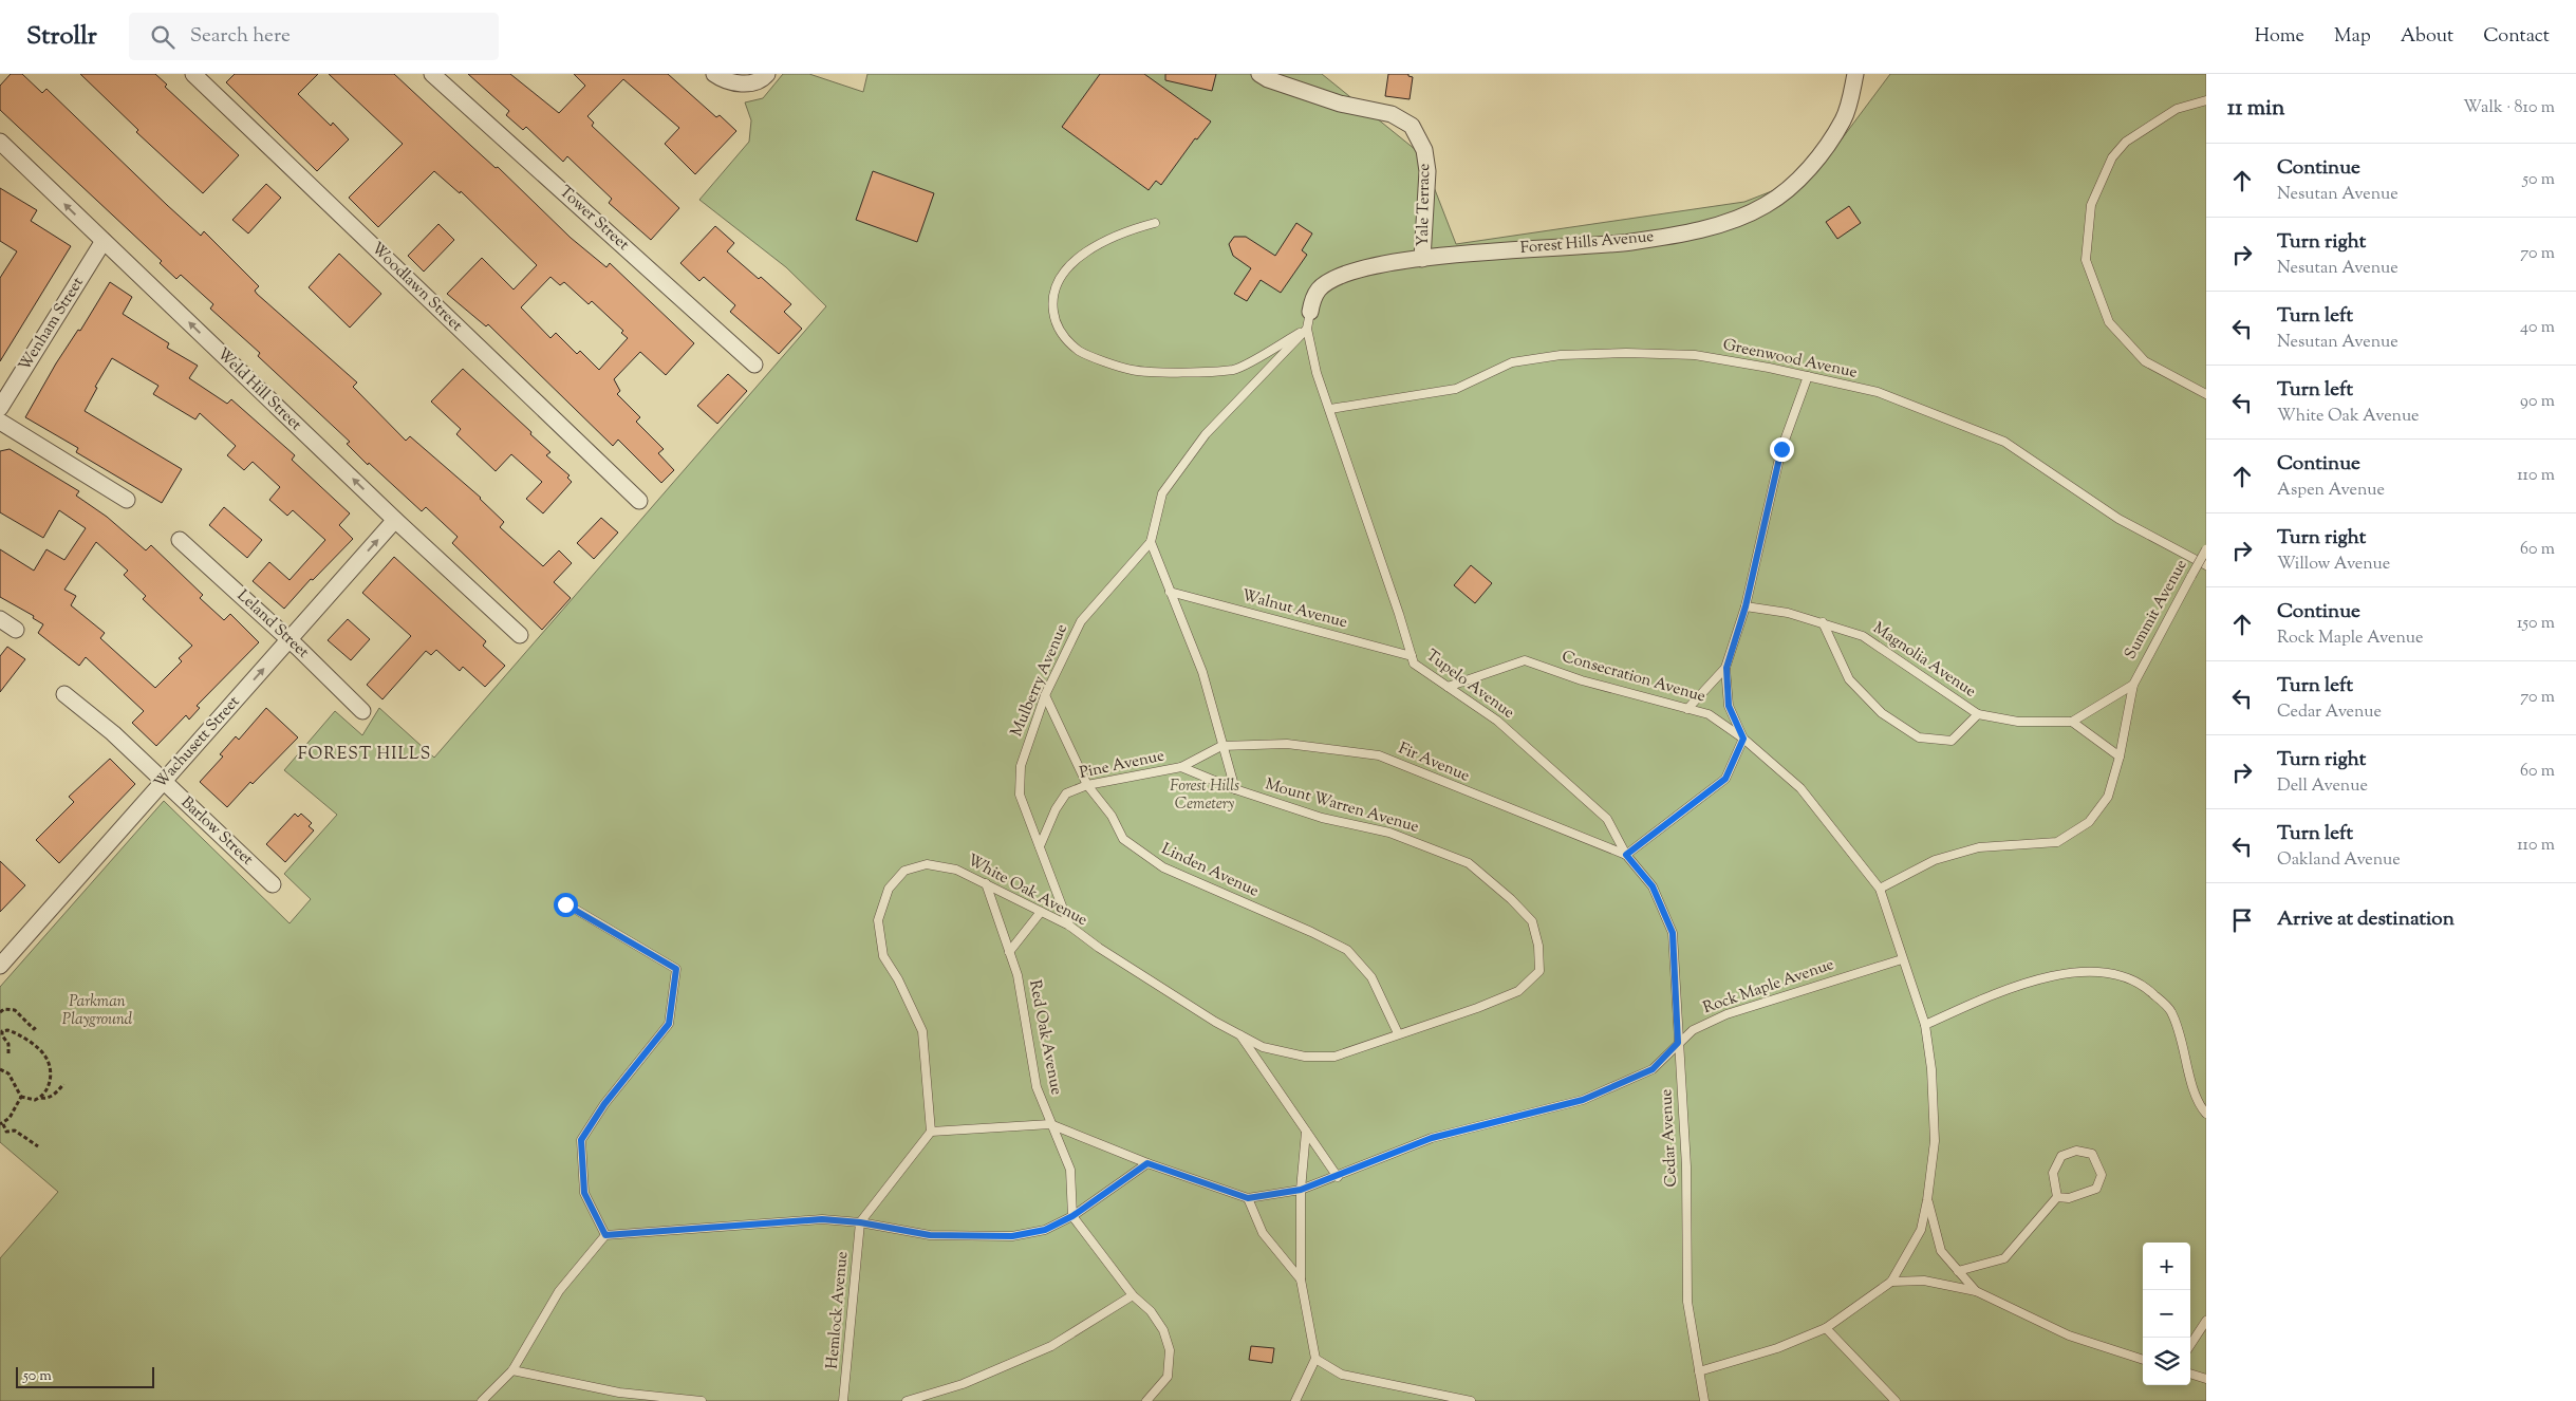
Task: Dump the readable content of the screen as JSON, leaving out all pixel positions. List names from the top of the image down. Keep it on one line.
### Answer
{"streets":{"street":["Yale Terrace","Tower Street","Forest Hills Avenue","Woodlawn Street","Wenham Street","Weld Hill Street","Leland Street","Wachusett Street","Barlow Street"],"lane":["Greenwood Avenue","Walnut Avenue","Summit Avenue","Magnolia Avenue","Consecration Avenue","Mulberry Avenue","Tupelo Avenue","Fir Avenue","Pine Avenue","Mount Warren Avenue","Linden Avenue","White Oak Avenue","Rock Maple Avenue","Red Oak Avenue","Cedar Avenue","Hemlock Avenue"]},"crossings":[["Yale Terrace","Forest Hills Avenue"],["Forest Hills Avenue","Mulberry Avenue"],["Forest Hills Avenue","Tupelo Avenue"],["Wenham Street","Weld Hill Street"],["Greenwood Avenue","Tupelo Avenue"],["Weld Hill Street","Wachusett Street"],["Walnut Avenue","Tupelo Avenue"],["Summit Avenue","Magnolia Avenue"],["Leland Street","Wachusett Street"],["Consecration Avenue","Tupelo Avenue"],["Consecration Avenue","Rock Maple Avenue"],["Consecration Avenue","Cedar Avenue"],["Mulberry Avenue","Tupelo Avenue"],["Mulberry Avenue","Pine Avenue"],["Mulberry Avenue","Linden Avenue"],["Mulberry Avenue","White Oak Avenue"],["Tupelo Avenue","Fir Avenue"],["Tupelo Avenue","Cedar Avenue"],["Wachusett Street","Barlow Street"],["Fir Avenue","Pine Avenue"],["Fir Avenue","Cedar Avenue"],["Pine Avenue","Mount Warren Avenue"],["Pine Avenue","Linden Avenue"],["Mount Warren Avenue","Linden Avenue"],["Mount Warren Avenue","White Oak Avenue"],["White Oak Avenue","Rock Maple Avenue"],["White Oak Avenue","Red Oak Avenue"],["Rock Maple Avenue","Cedar Avenue"]],"one_way":["Weld Hill Street","Wachusett Street"],"districts":["FOREST HILLS"],"parks":["Forest Hills Cemetery","Parkman Playground"],"scale_bar":"50 m","page":{"header":"Strollr","search":"Search here","nav":["Home","Map","About","Contact"],"heading":["11 min","Walk · 810 m"],"list":[["Continue","Nesutan Avenue","50 m"],["Turn right","Nesutan Avenue","70 m"],["Turn left","Nesutan Avenue","40 m"],["Turn left","White Oak Avenue","90 m"],["Continue","Aspen Avenue","110 m"],["Turn right","Willow Avenue","60 m"],["Continue","Rock Maple Avenue","150 m"],["Turn left","Cedar Avenue","70 m"],["Turn right","Dell Avenue","60 m"],["Turn left","Oakland Avenue","110 m"],"Arrive at destination"],"map_buttons":["+","−"],"scale":"50 m"}}
